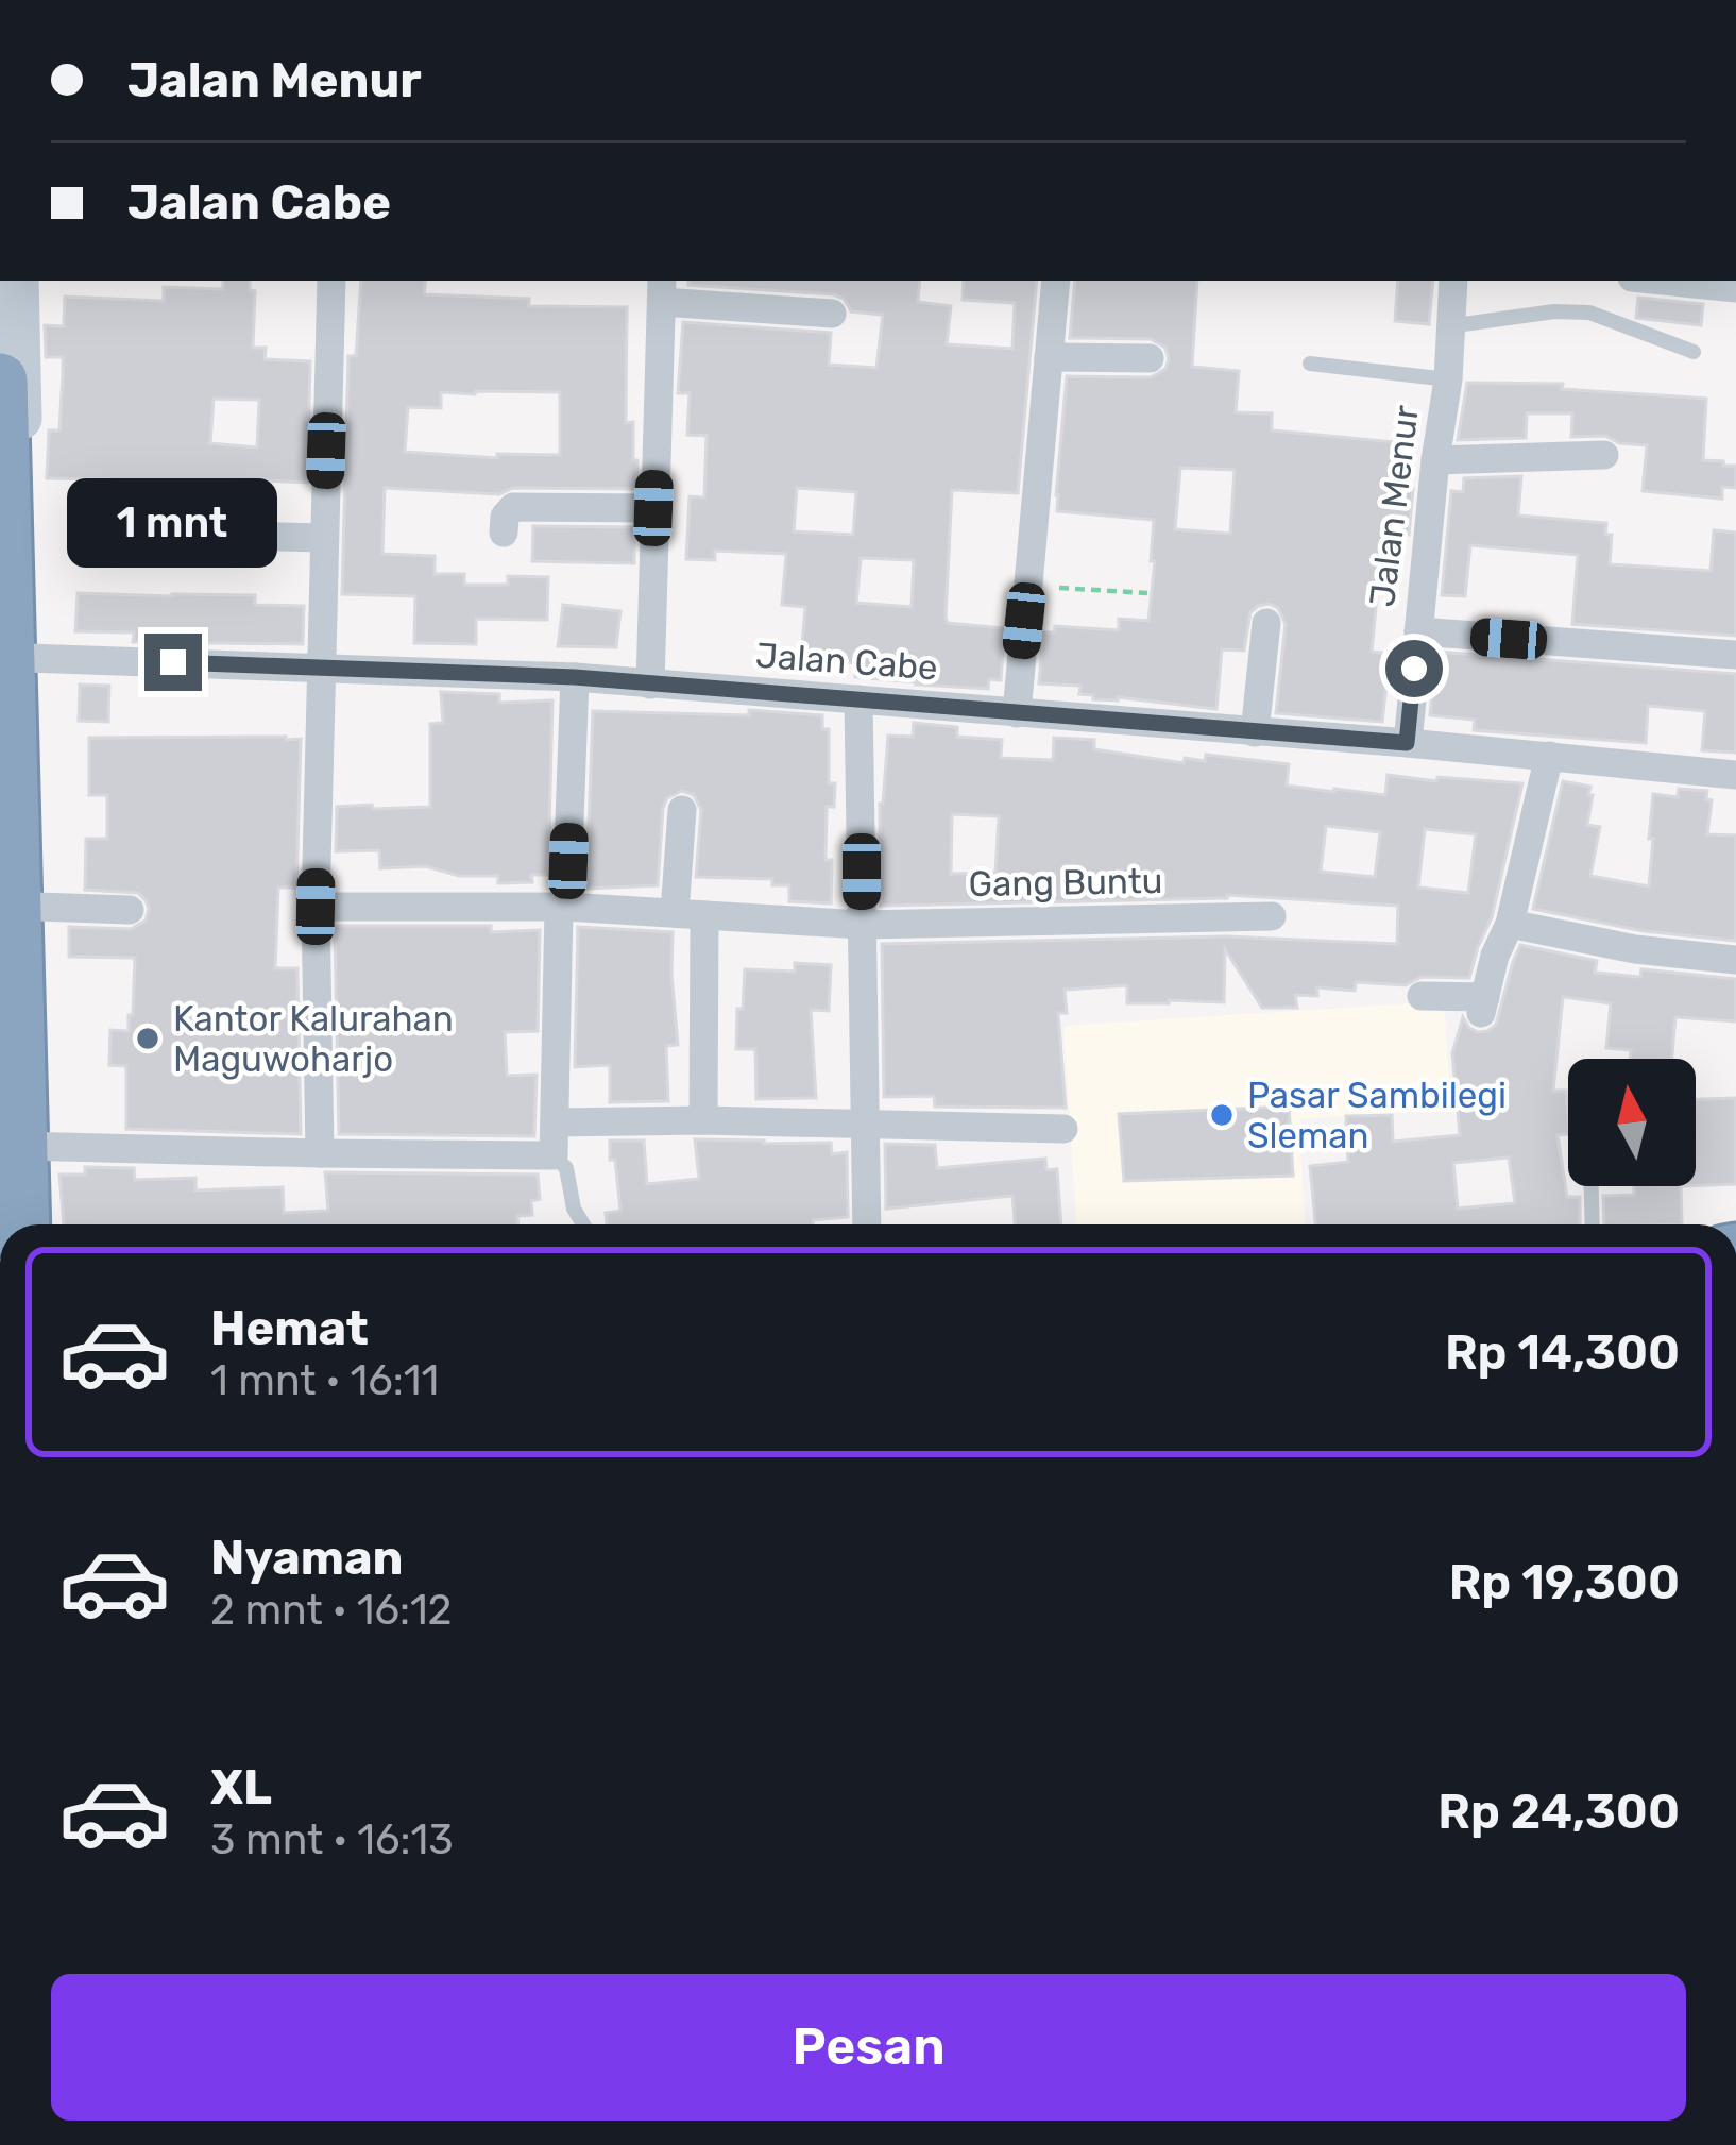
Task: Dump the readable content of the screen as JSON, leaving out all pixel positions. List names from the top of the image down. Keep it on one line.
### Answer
{"streets":{"street":["Jalan Menur","Jalan Cabe","Gang Buntu"]},"crossings":[["Jalan Menur","Jalan Cabe"]],"places":["Kantor Kalurahan Maguwoharjo","Pasar Sambilegi Sleman"],"north":"top","page":{"banner":["Jalan Menur","Jalan Cabe"],"bubble":"1 mnt","list":[{"name":"Hemat","note":"1 mnt · 16:11","value":"Rp 14,300"},{"name":"Nyaman","note":"2 mnt · 16:12","value":"Rp 19,300"},{"name":"XL","note":"3 mnt · 16:13","value":"Rp 24,300"}],"buttons":"Pesan"}}
